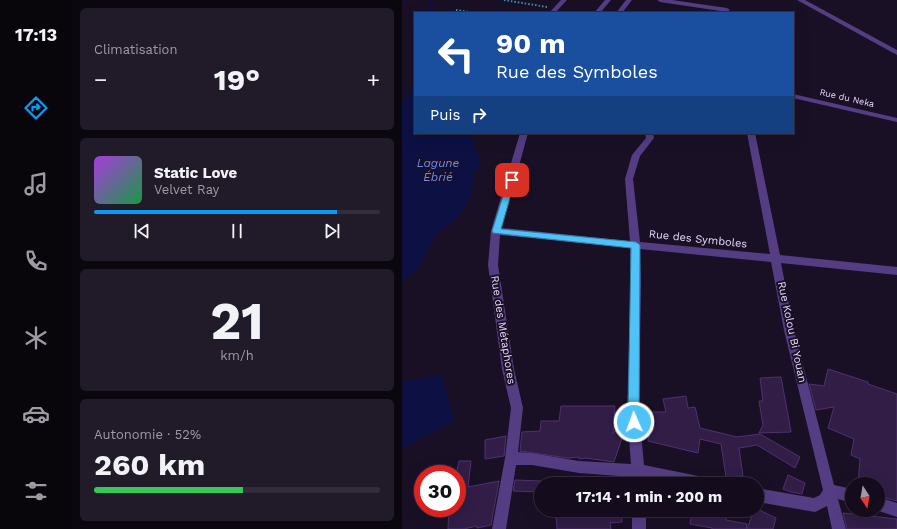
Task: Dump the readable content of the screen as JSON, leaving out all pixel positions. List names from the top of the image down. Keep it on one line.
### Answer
{"streets":{"street":["Rue du Neka","Rue des Symboles","Rue des Métaphores","Rue Kolou Bi Youan"]},"crossings":[["Rue des Symboles","Rue des Métaphores"],["Rue des Symboles","Rue Kolou Bi Youan"]],"water":["Lagune Ébrié"],"north":"bottom","page":{"tabs":"17:13","tile":["Climatisation",["21","km/h"],["Autonomie · 52%","260 km"]],"turn":["90 m","Rue des Symboles"],"heat":["−","19°","+"],"then":"Puis","song":["Static Love","Velvet Ray"],"limit":"30","trip":"17:14 · 1 min · 200 m"}}
